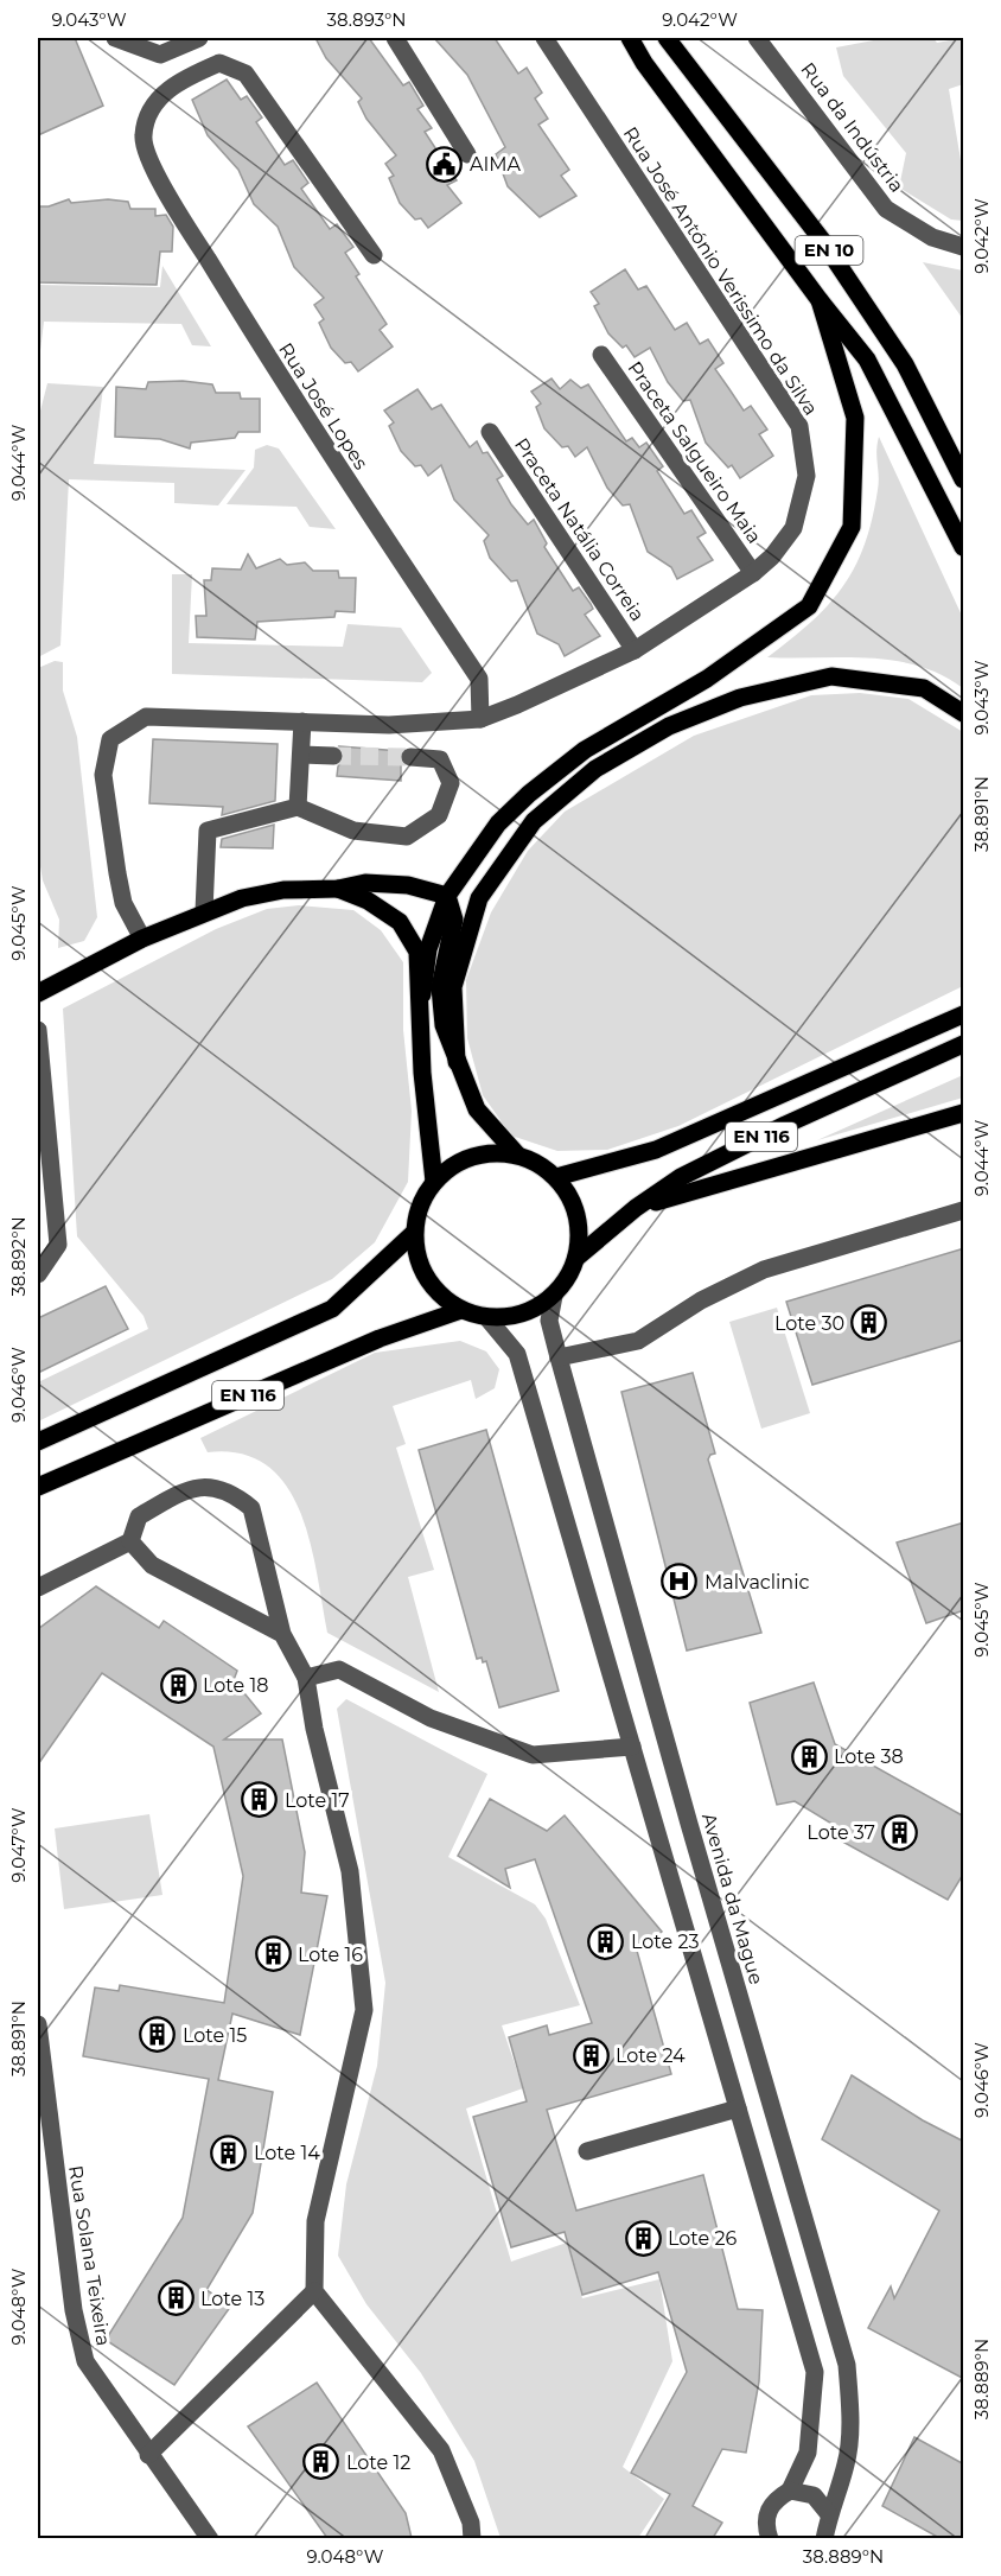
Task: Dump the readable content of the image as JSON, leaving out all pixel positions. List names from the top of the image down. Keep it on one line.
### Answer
{"streets":{"main road":["EN 10","EN 116"],"street":["Rua da Indústria","Rua José António Verissimo da Silva","Rua José Lopes","Praceta Salgueiro Maia","Praceta Natália Correia","Avenida da Mague","Rua Solana Teixeira"]},"crossings":[["Rua José António Verissimo da Silva","Rua José Lopes"],["Rua José António Verissimo da Silva","Praceta Salgueiro Maia"],["Rua José António Verissimo da Silva","Praceta Natália Correia"],["EN 116","Avenida da Mague"]],"places":{"public building":["AIMA"],"building":["Lote 30","Lote 18","Lote 38","Lote 17","Lote 37","Lote 23","Lote 16","Lote 15","Lote 24","Lote 14","Lote 26","Lote 13","Lote 12"],"hospital":["Malvaclinic"]},"coordinates":["9.043°W","38.893°N","9.042°W","9.044°W","38.891°N","9.045°W","38.892°N","9.046°W","9.047°W","9.048°W","38.889°N"]}
